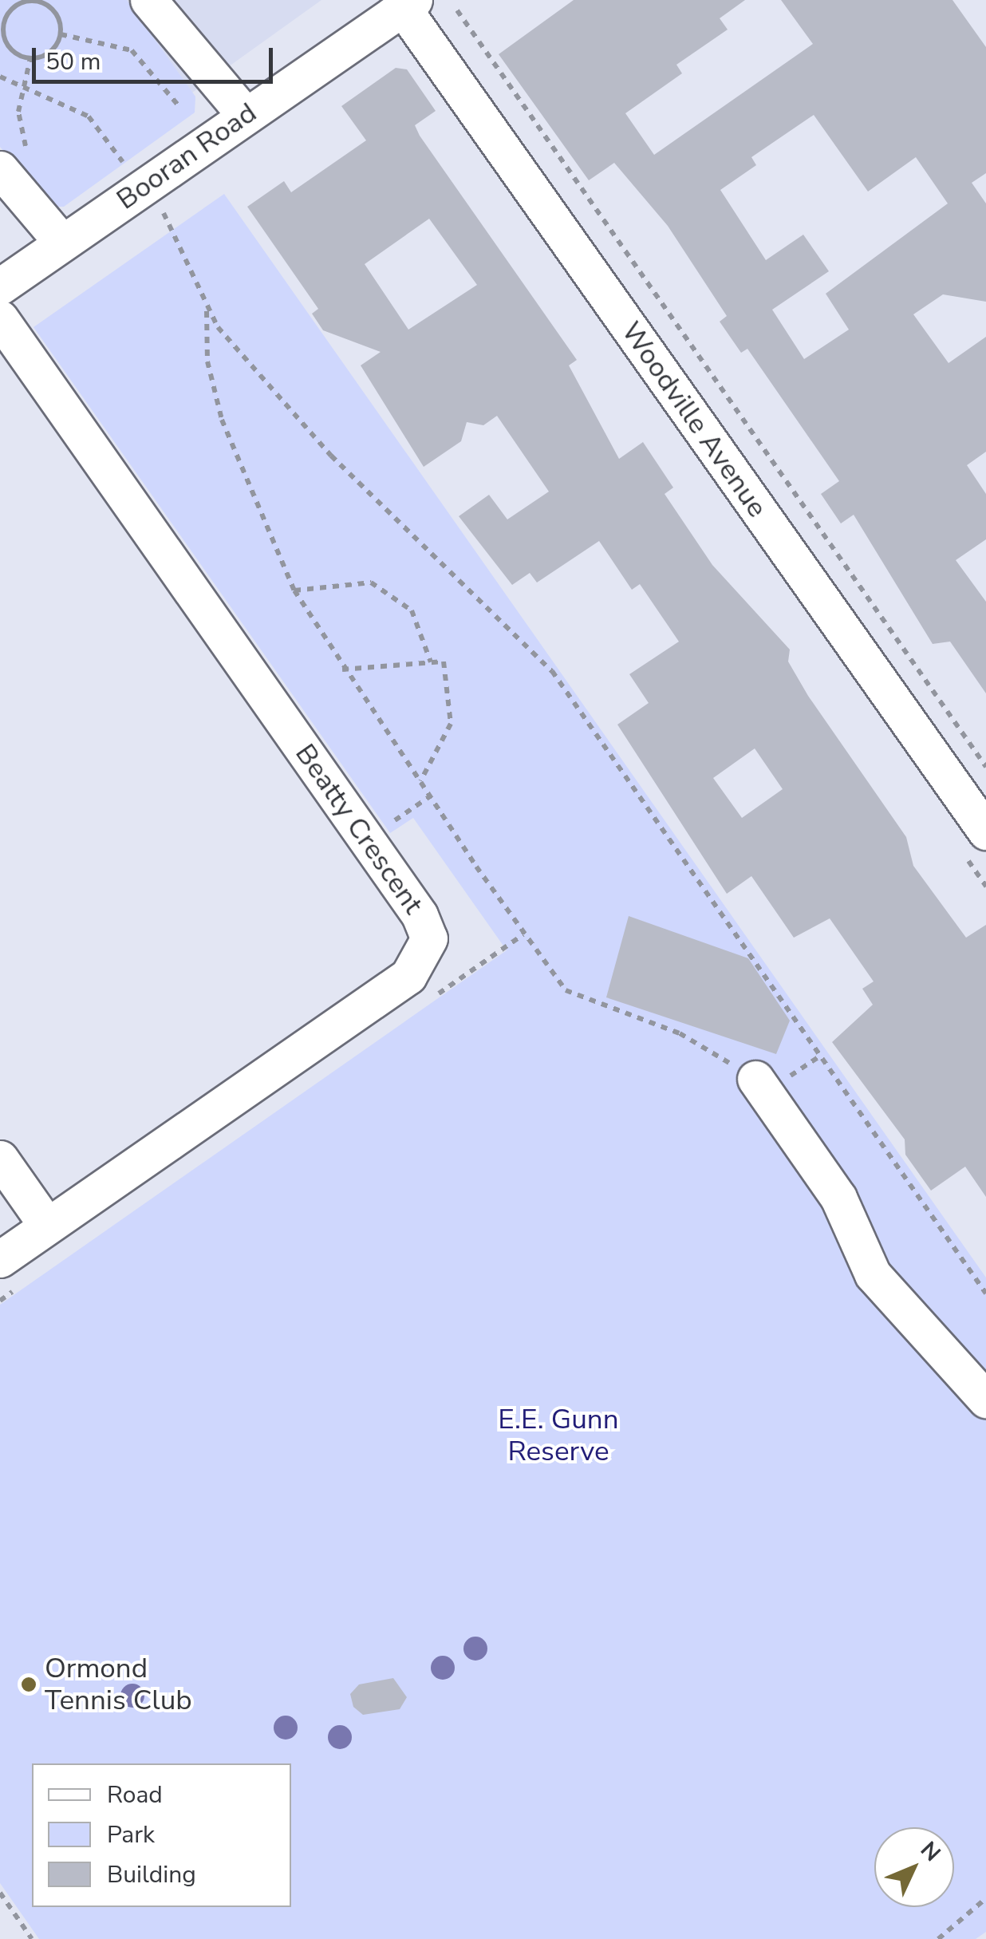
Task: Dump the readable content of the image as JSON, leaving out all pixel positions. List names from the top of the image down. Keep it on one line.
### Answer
{"streets":{"street":["Booran Road","Woodville Avenue","Beatty Crescent"]},"crossings":[["Booran Road","Woodville Avenue"]],"parks":["E.E. Gunn Reserve"],"places":["Ormond Tennis Club"],"legend":["Road","Park","Building"],"scale_bar":"50 m","north":"top right"}
